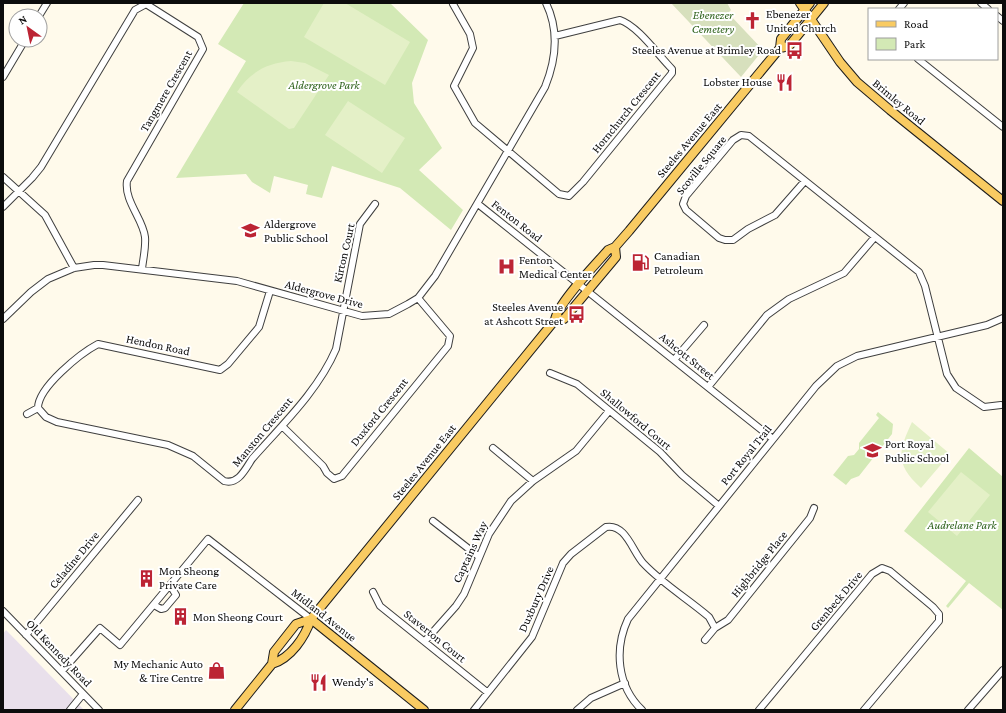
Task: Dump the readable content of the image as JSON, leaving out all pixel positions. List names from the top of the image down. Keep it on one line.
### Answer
{"streets":{"main road":["Brimley Road","Steeles Avenue East","Midland Avenue"],"street":["Tangmere Crescent","Hornchurch Crescent","Scoville Square","Fenton Road","Kirton Court","Aldergrove Drive","Hendon Road","Ashcott Street","Duxford Crescent","Shallowford Court","Manston Crescent","Port Royal Trail","Captains Way","Celadine Drive","Highbridge Place","Duxbury Drive","Grenbeck Drive","Staverton Court","Old Kennedy Road"]},"crossings":[["Tangmere Crescent","Aldergrove Drive"],["Brimley Road","Steeles Avenue East"],["Hornchurch Crescent","Aldergrove Drive"],["Steeles Avenue East","Fenton Road"],["Steeles Avenue East","Ashcott Street"],["Steeles Avenue East","Midland Avenue"],["Scoville Square","Port Royal Trail"],["Fenton Road","Aldergrove Drive"],["Fenton Road","Ashcott Street"],["Kirton Court","Aldergrove Drive"],["Kirton Court","Manston Crescent"],["Aldergrove Drive","Hendon Road"],["Aldergrove Drive","Duxford Crescent"],["Aldergrove Drive","Manston Crescent"],["Hendon Road","Manston Crescent"],["Ashcott Street","Port Royal Trail"],["Duxford Crescent","Manston Crescent"],["Shallowford Court","Port Royal Trail"],["Shallowford Court","Captains Way"],["Port Royal Trail","Duxbury Drive"],["Captains Way","Staverton Court"],["Celadine Drive","Old Kennedy Road"],["Duxbury Drive","Staverton Court"]],"parks":["Ebenezer Cemetery","Aldergrove Park","Audrelane Park"],"places":{"church":["Ebenezer United Church"],"bus stop":["Steeles Avenue at Brimley Road","Steeles Avenue at Ashcott Street"],"restaurant":["Lobster House","Wendy's"],"school or university":["Aldergrove Public School","Port Royal Public School"],"fuel station":["Canadian Petroleum"],"hospital":["Fenton Medical Center"],"building":["Mon Sheong Private Care","Mon Sheong Court"],"shop":["My Mechanic Auto & Tire Centre"]},"legend":["Road","Park"],"north":"top left"}
